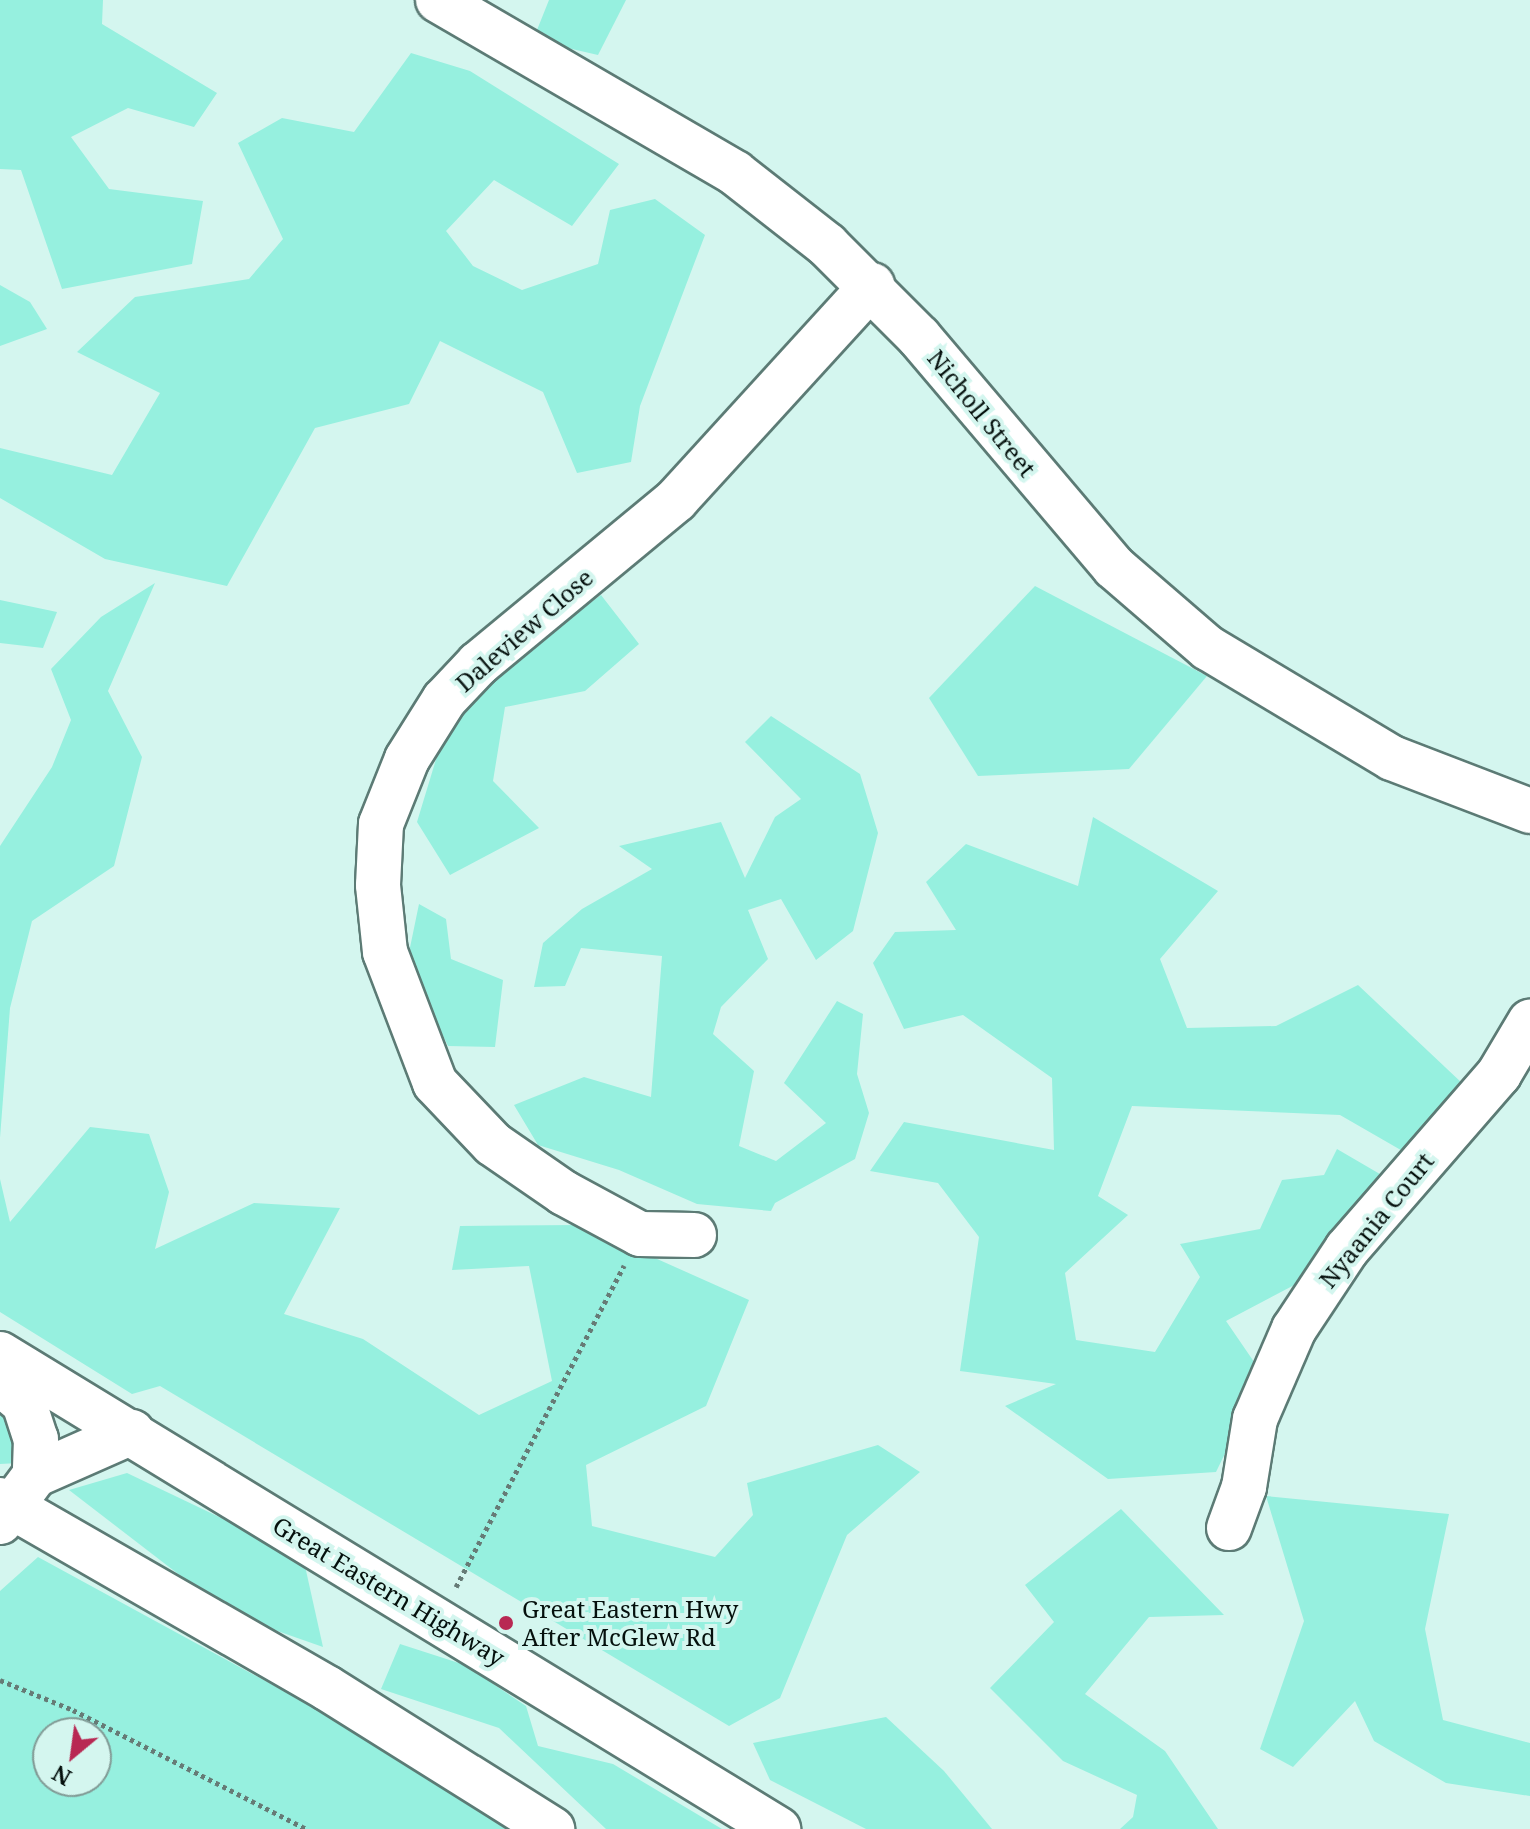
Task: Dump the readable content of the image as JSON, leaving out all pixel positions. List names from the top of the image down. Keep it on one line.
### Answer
{"streets":{"main road":["Nicholl Street","Daleview Close","Nyaania Court","Great Eastern Highway"]},"crossings":[["Nicholl Street","Daleview Close"]],"places":["Great Eastern Hwy After McGlew Rd"],"north":"bottom left"}
